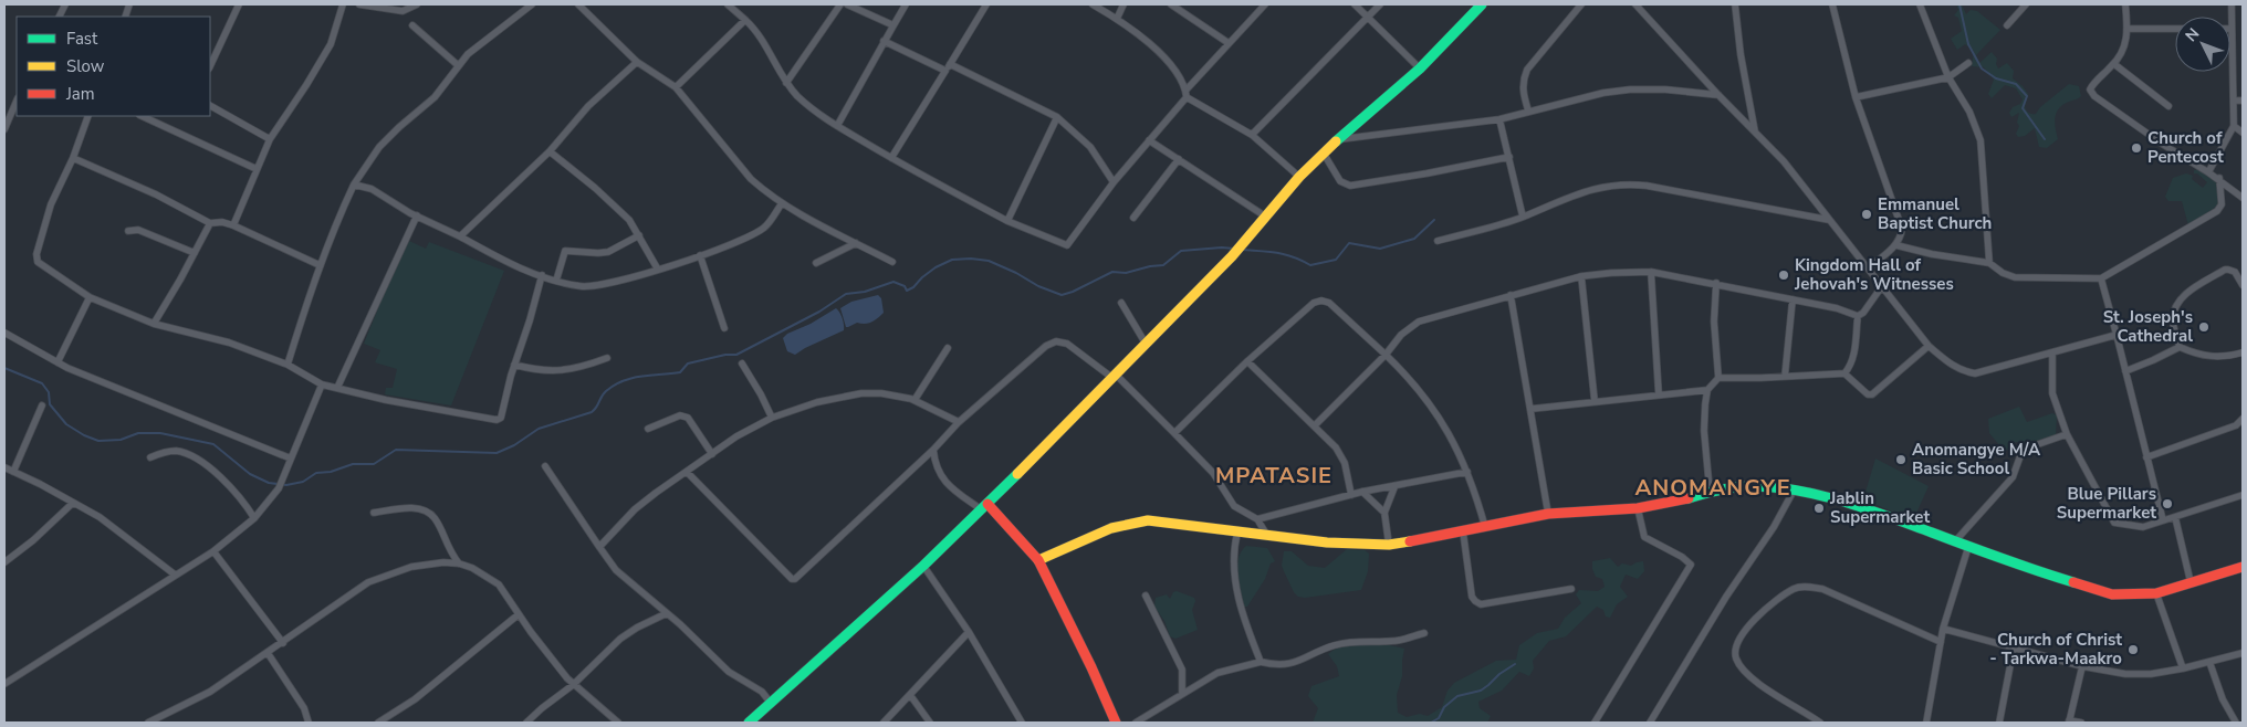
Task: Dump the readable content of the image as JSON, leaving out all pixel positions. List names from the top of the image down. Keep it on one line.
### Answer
{"districts":["MPATASIE","ANOMANGYE"],"places":["Church of Pentecost","Emmanuel Baptist Church","Kingdom Hall of Jehovah's Witnesses","St. Joseph's Cathedral","Anomangye M/A Basic School","Blue Pillars Supermarket","Jablin Supermarket","Church of Christ - Tarkwa-Maakro"],"legend":["Fast","Slow","Jam"],"north":"top left"}
